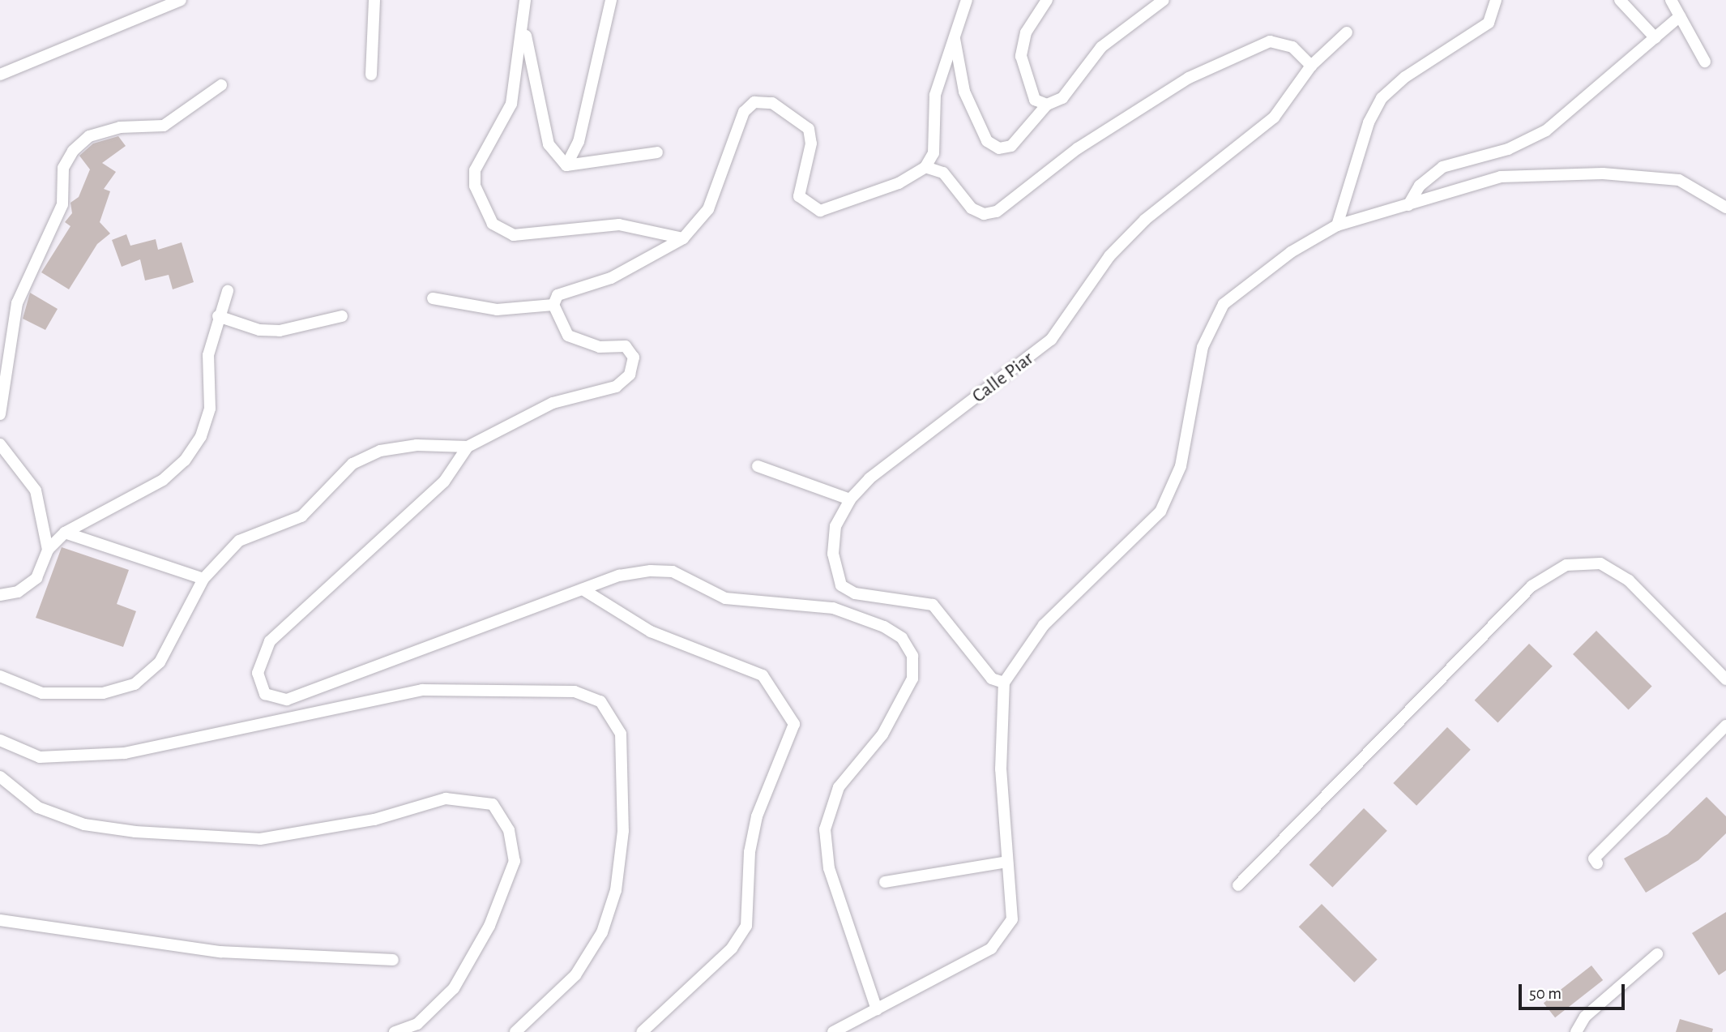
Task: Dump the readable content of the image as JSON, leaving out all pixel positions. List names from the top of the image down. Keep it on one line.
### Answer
{"streets":{"street":["Calle Piar"]},"scale_bar":"50 m"}
